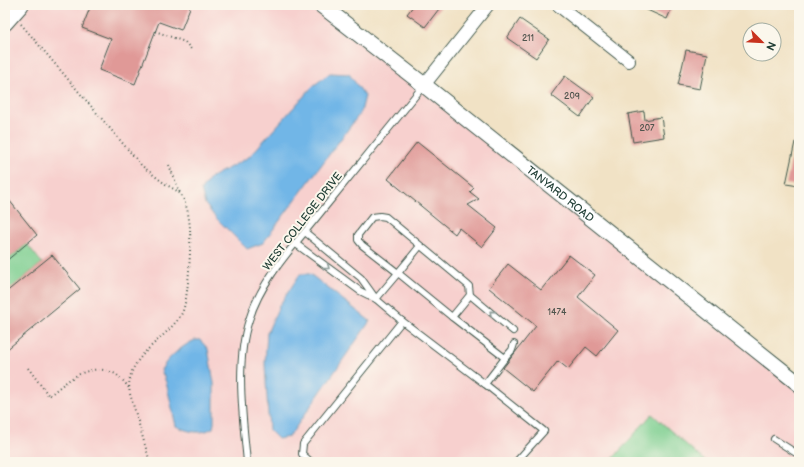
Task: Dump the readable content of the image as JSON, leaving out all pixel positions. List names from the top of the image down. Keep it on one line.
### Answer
{"streets":{"street":["TANYARD ROAD"],"lane":["WEST COLLEGE DRIVE"]},"crossings":[["TANYARD ROAD","WEST COLLEGE DRIVE"]],"house_numbers":["211","209","207","1474"],"north":"bottom right"}
